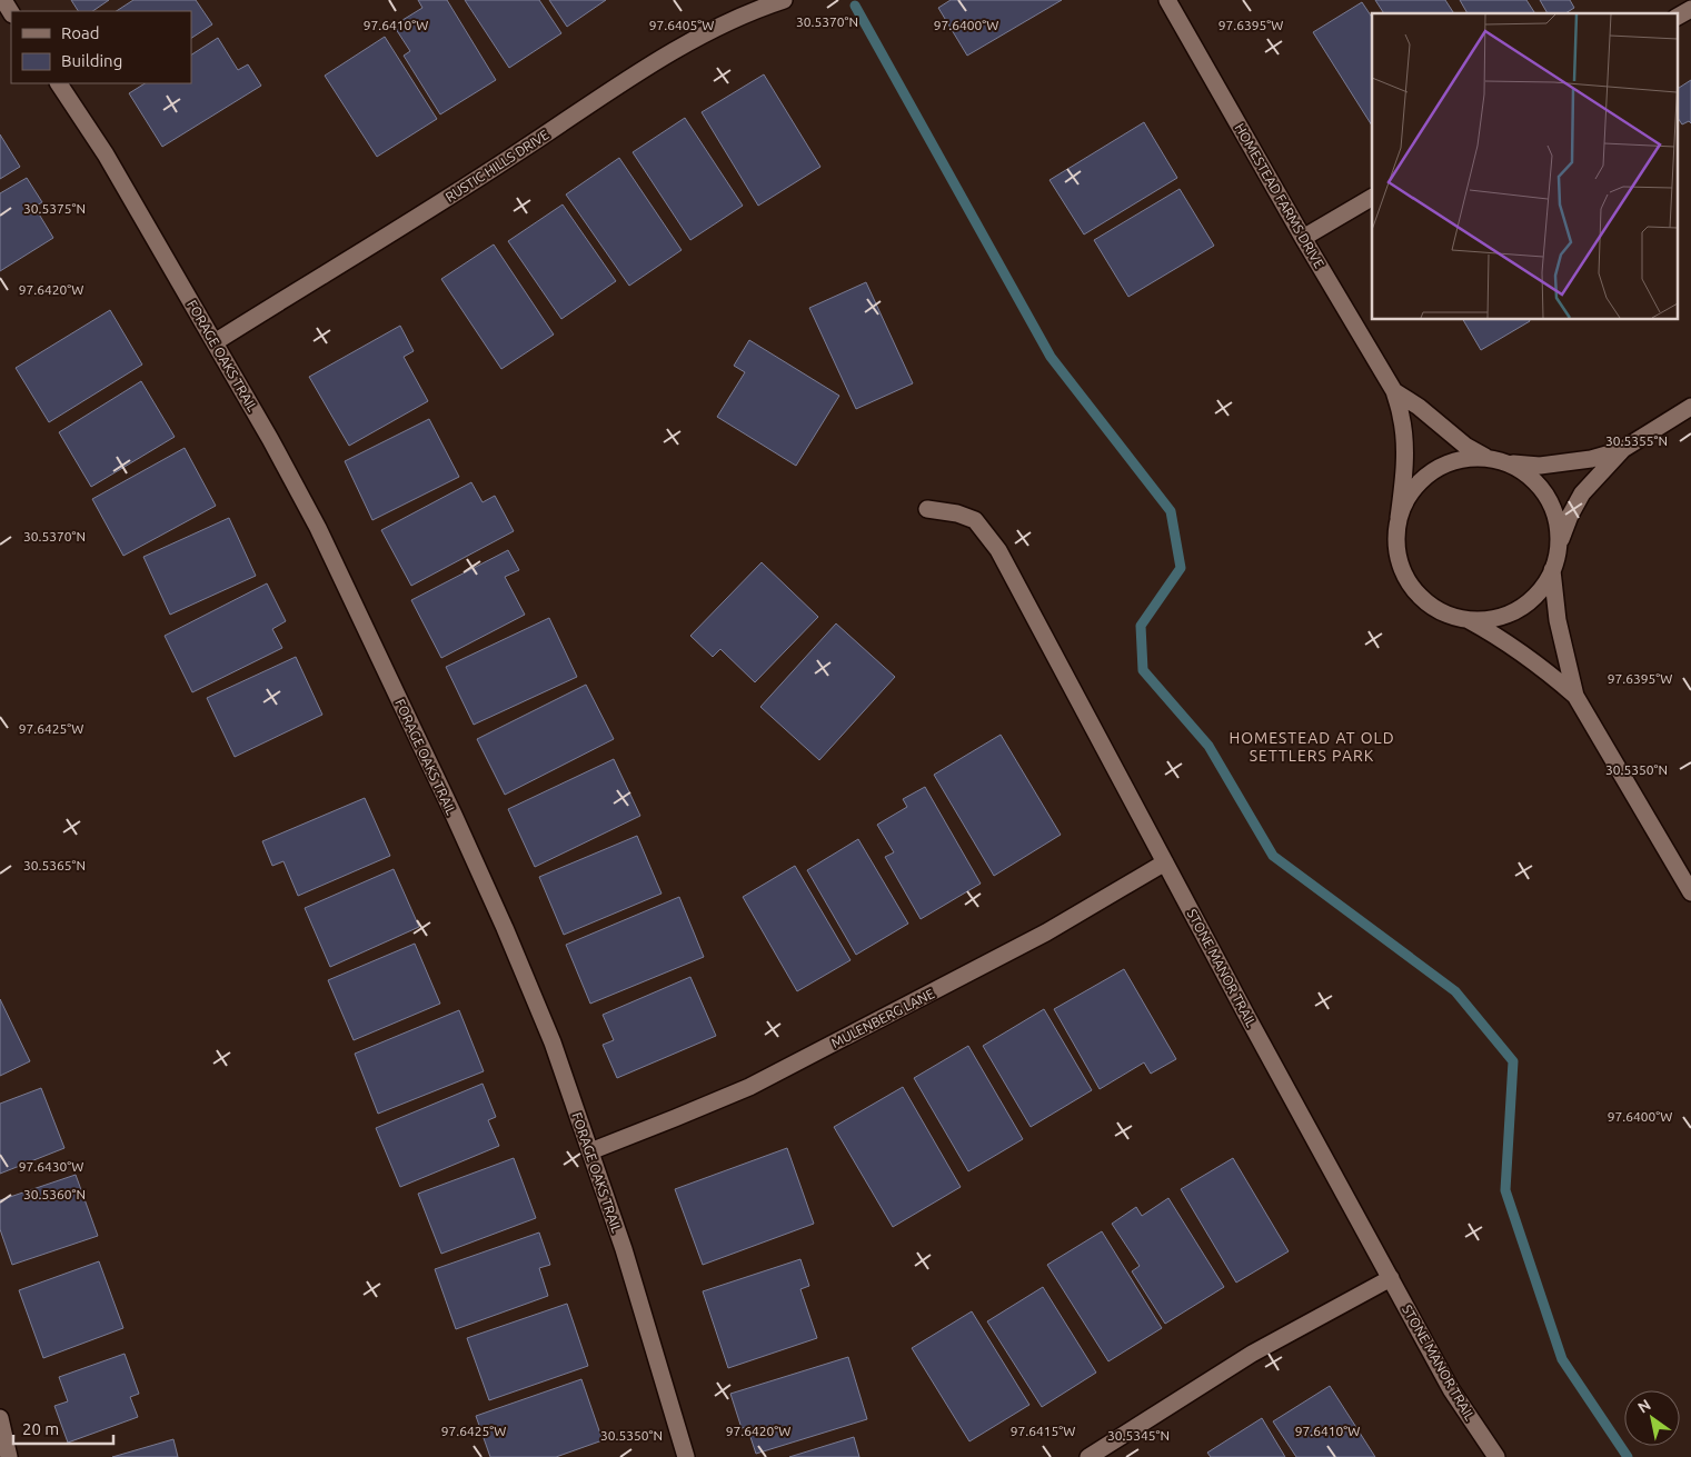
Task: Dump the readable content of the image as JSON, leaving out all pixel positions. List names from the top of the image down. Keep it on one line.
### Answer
{"streets":{"street":["RUSTIC HILLS DRIVE","HOMESTEAD FARMS DRIVE","FORAGE OAKS TRAIL","STONE MANOR TRAIL","MULENBERG LANE"]},"crossings":[["RUSTIC HILLS DRIVE","FORAGE OAKS TRAIL"],["FORAGE OAKS TRAIL","MULENBERG LANE"],["STONE MANOR TRAIL","MULENBERG LANE"]],"districts":["HOMESTEAD AT OLD SETTLERS PARK"],"legend":["Road","Building"],"scale_bar":"20 m","north":"top left","coordinates":["30.5370°N","97.6410°W","97.6405°W","97.6400°W","97.6395°W","30.5375°N","97.6420°W","30.5355°N","97.6425°W","30.5350°N","30.5365°N","97.6430°W","30.5360°N","97.6415°W","30.5345°N"]}
